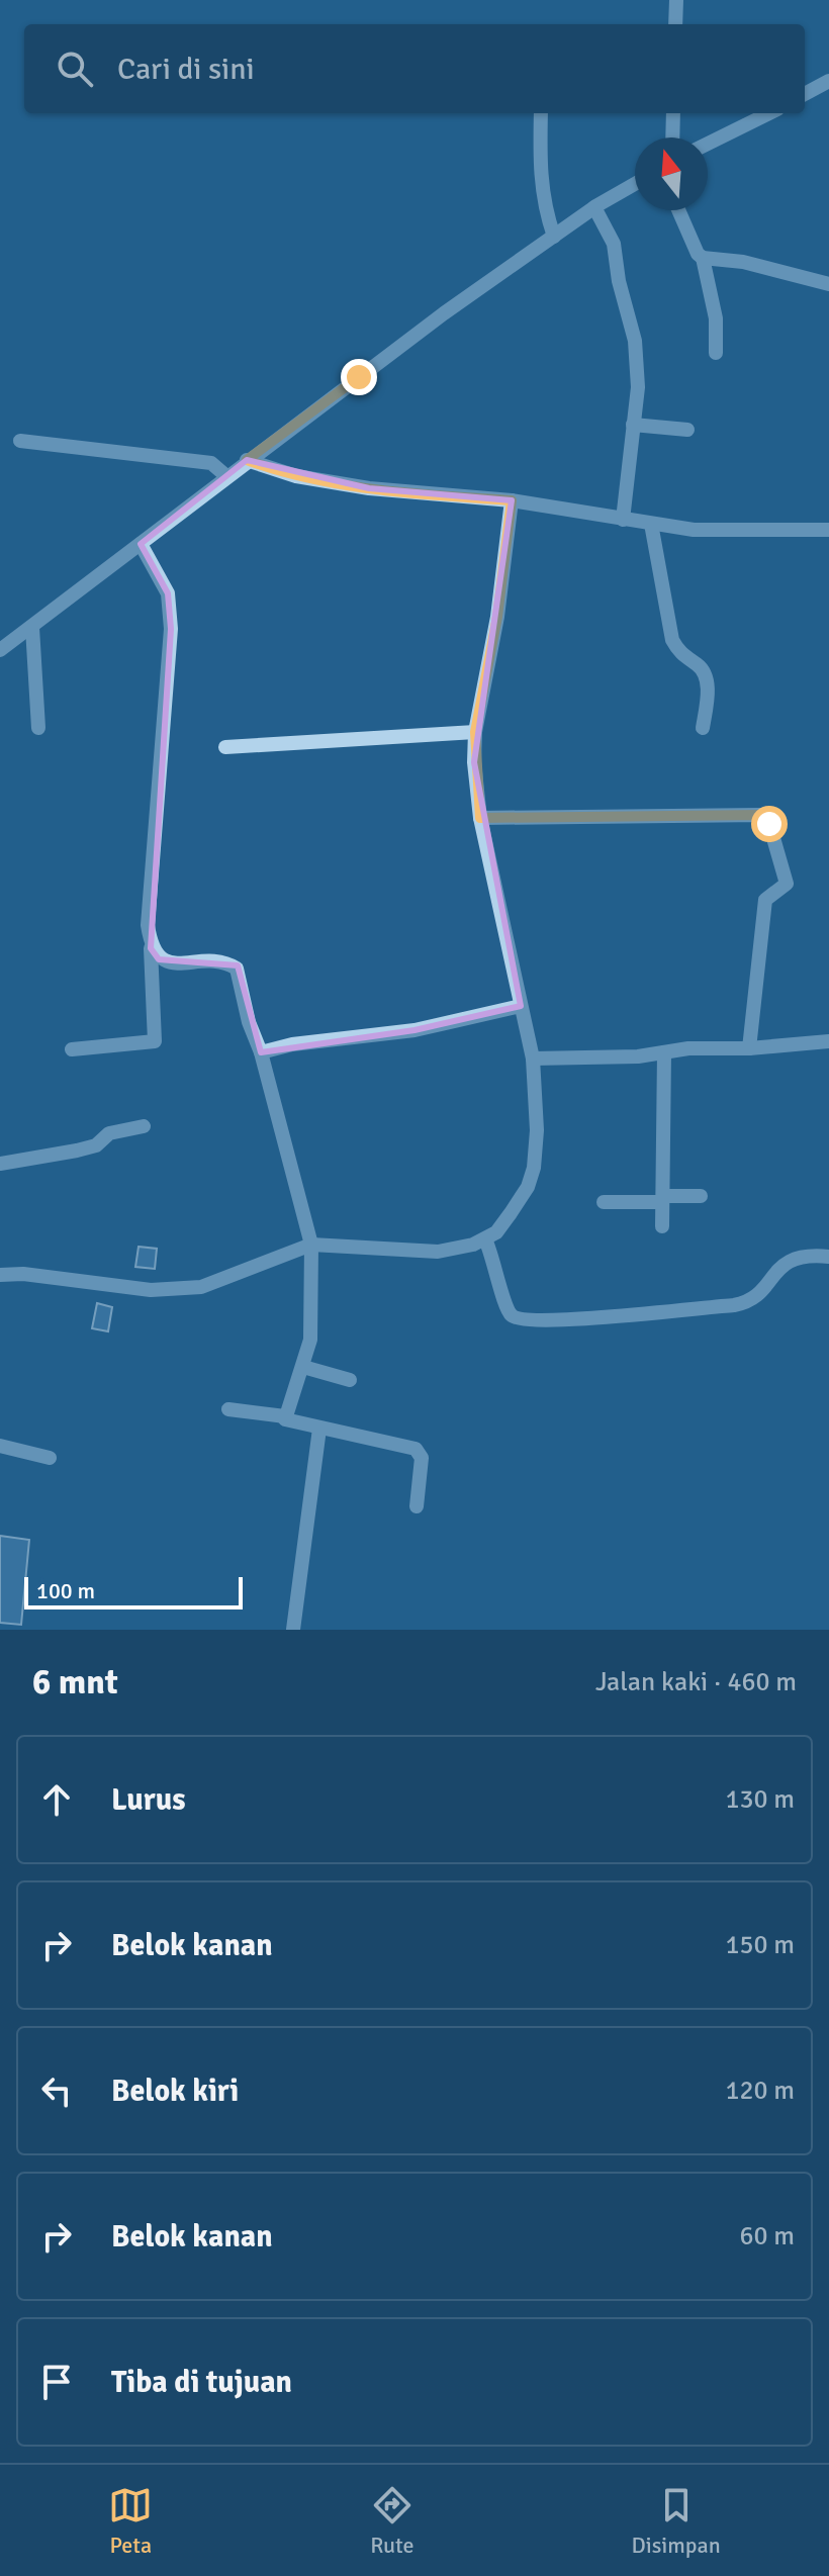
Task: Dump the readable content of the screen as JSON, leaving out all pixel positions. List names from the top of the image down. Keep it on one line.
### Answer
{"scale_bar":"100 m","north":"top","page":{"search":"Cari di sini","scale":"100 m","heading":["6 mnt","Jalan kaki · 460 m"],"list":[["Lurus","130 m"],["Belok kanan","150 m"],["Belok kiri","120 m"],["Belok kanan","60 m"],"Tiba di tujuan"],"nav":["Peta","Rute","Disimpan"]}}
